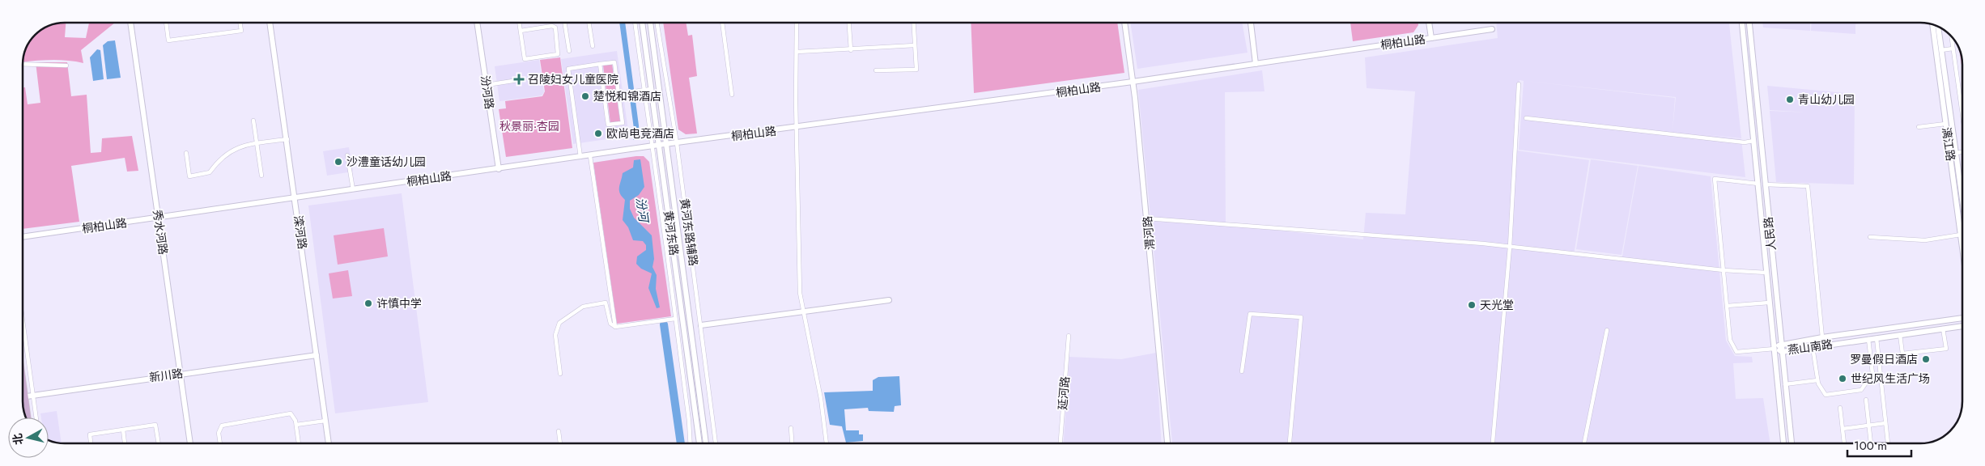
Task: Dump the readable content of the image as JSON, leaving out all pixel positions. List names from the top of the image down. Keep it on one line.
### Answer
{"streets":{"street":["桐柏山路","汾河路","漓江路","秀水河路","滦河路","黄河东路辅路","黄河东路","渭河路","人民路","燕山南路","新川路","延河路"]},"crossings":[["桐柏山路","汾河路"],["桐柏山路","秀水河路"],["桐柏山路","滦河路"],["桐柏山路","黄河东路辅路"],["桐柏山路","黄河东路"],["桐柏山路","渭河路"],["秀水河路","新川路"],["滦河路","新川路"],["人民路","燕山南路"]],"water":["汾河"],"parks":["秋景丽·杏园"],"places":{"health":["召陵妇女儿童医院"],"other":["楚悦和锦酒店","青山幼儿园","欧尚电竞酒店","沙澧童话幼儿园","许慎中学","天光堂","罗曼假日酒店","世纪风生活广场"]},"scale_bar":"100 m","north":"left"}
